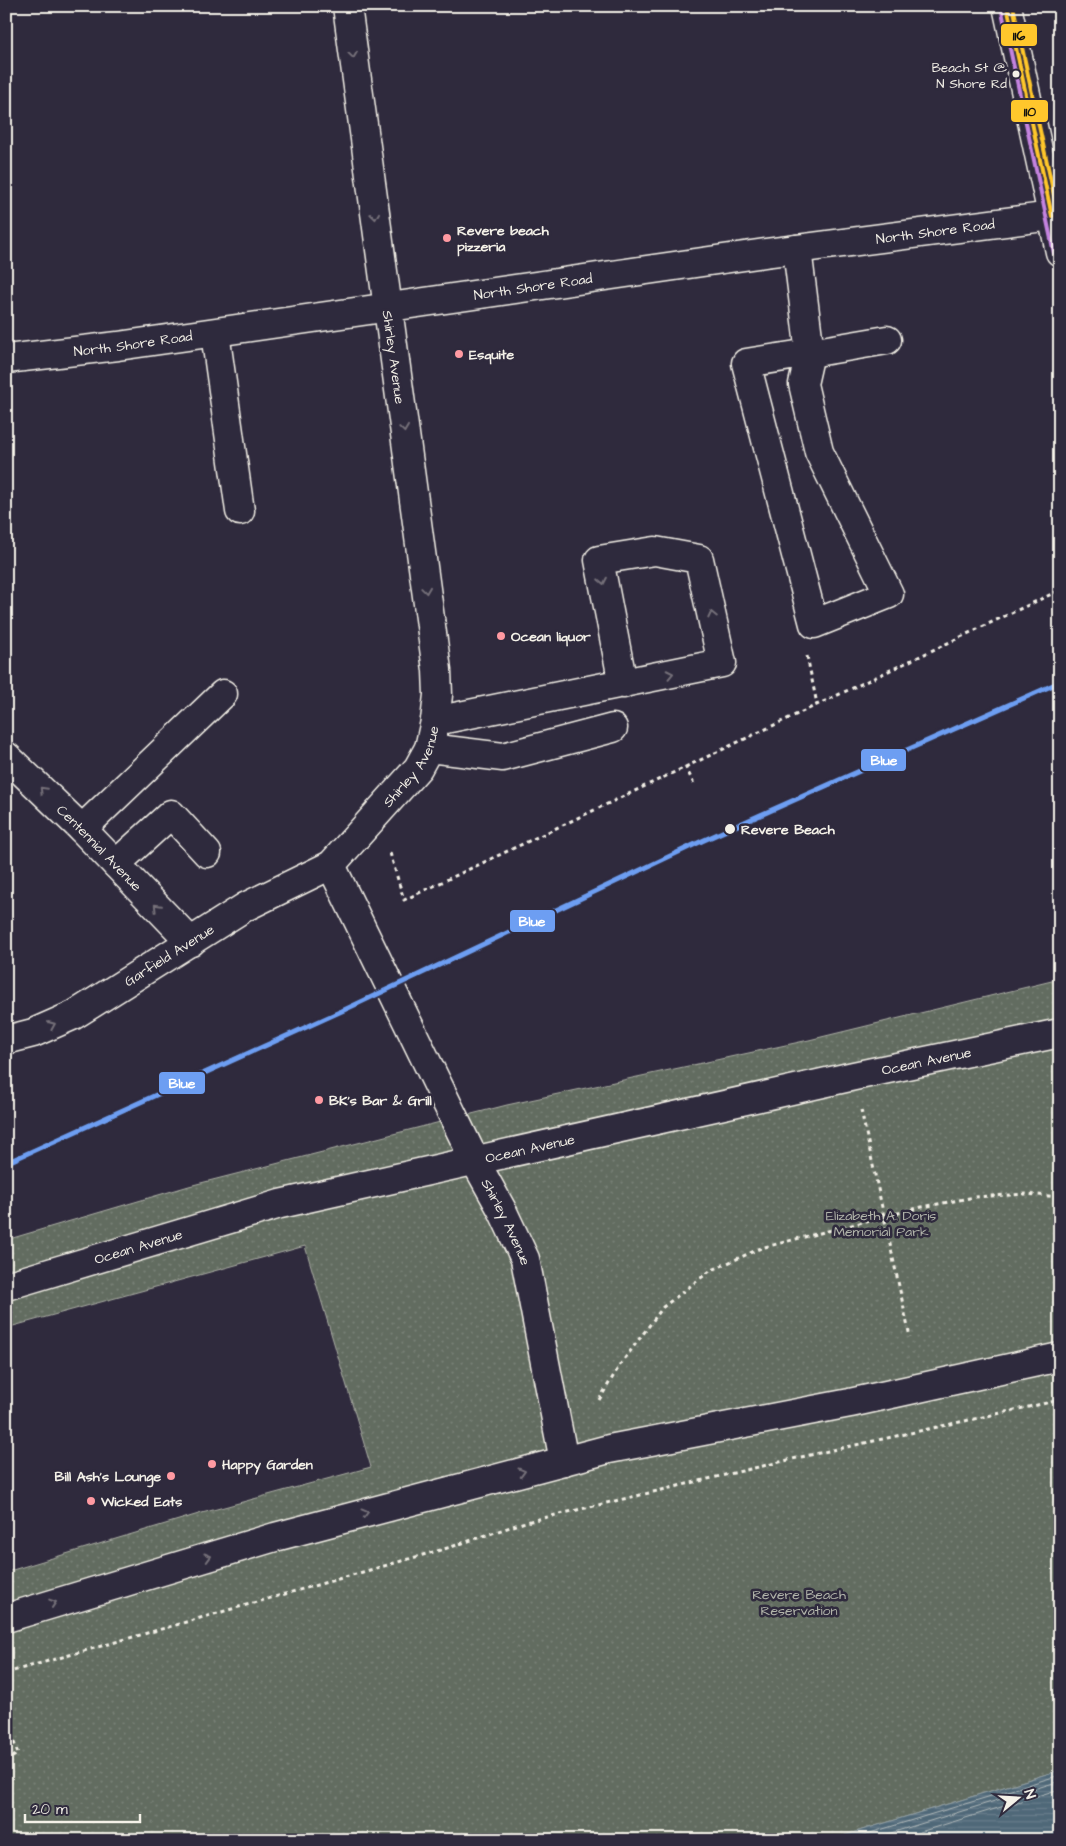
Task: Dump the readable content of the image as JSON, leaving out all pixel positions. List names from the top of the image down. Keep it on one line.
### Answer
{"streets":{"main road":["North Shore Road","Shirley Avenue","Centennial Avenue","Garfield Avenue","Ocean Avenue"]},"crossings":[["North Shore Road","Shirley Avenue"],["Shirley Avenue","Garfield Avenue"],["Shirley Avenue","Ocean Avenue"],["Centennial Avenue","Garfield Avenue"]],"one_way":["Shirley Avenue","Centennial Avenue","Garfield Avenue"],"parks":["Elizabeth A. Doris Memorial Park","Revere Beach Reservation"],"places":["Beach St @ N Shore Rd","Revere beach pizzeria","Esquite","Ocean liquor","Revere Beach","BK's Bar & Grill","Happy Garden","Bill Ash's Lounge","Wicked Eats"],"lines":["transit line 110","transit line 116","transit line Blue"],"scale_bar":"20 m","north":"right"}
